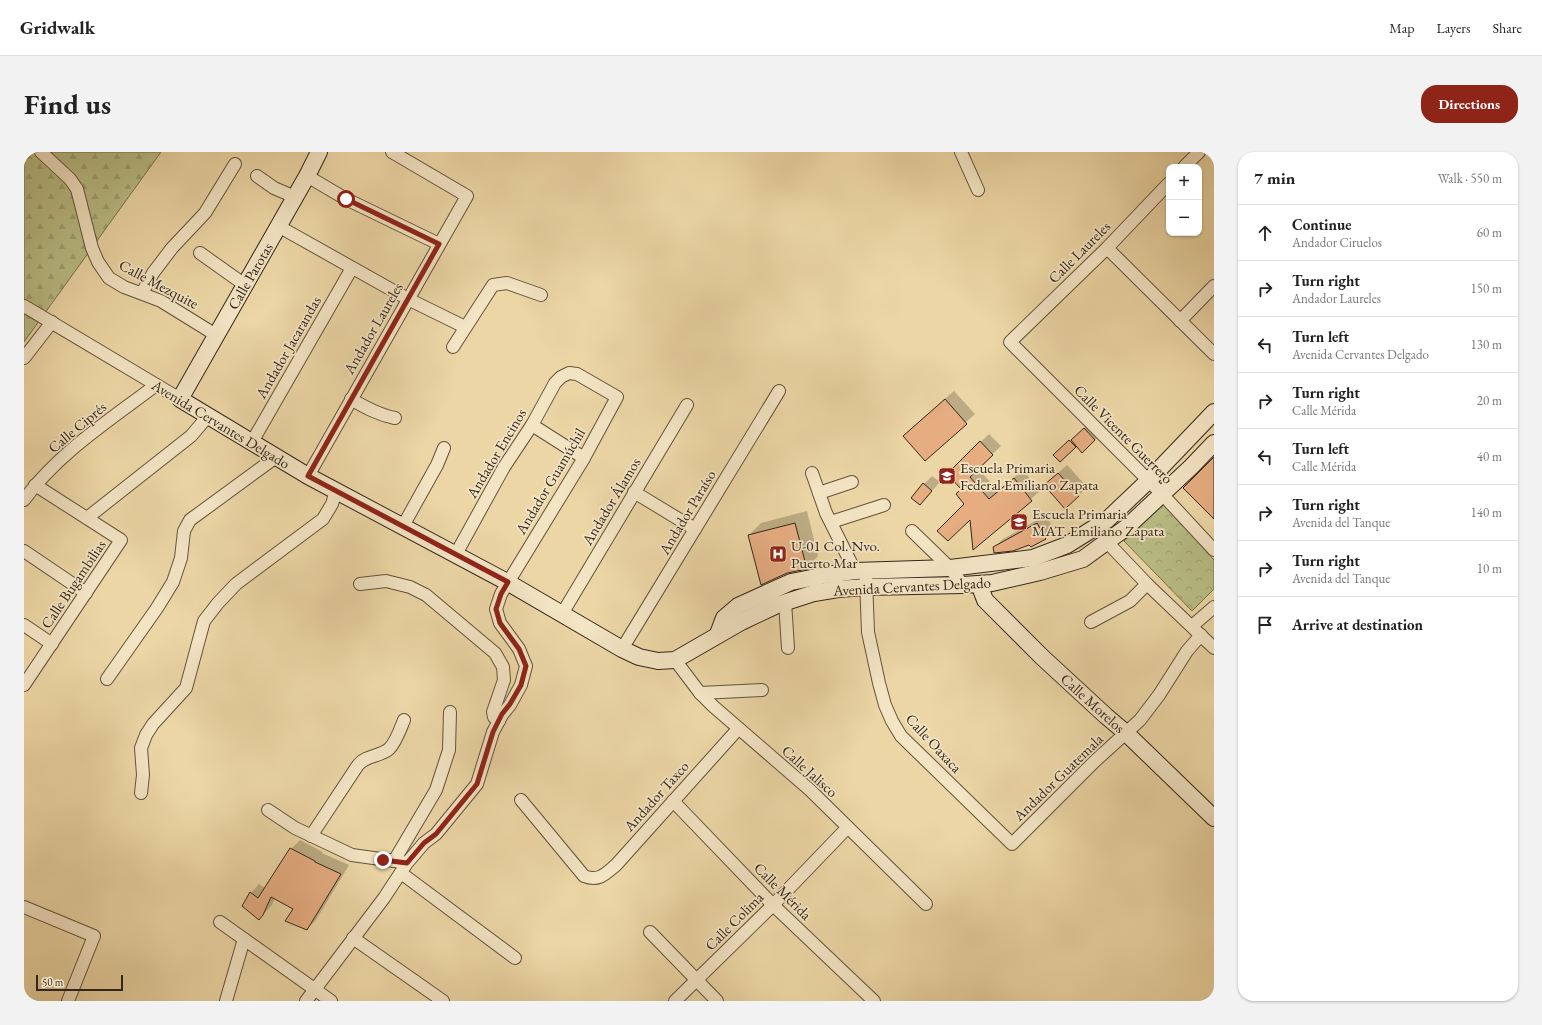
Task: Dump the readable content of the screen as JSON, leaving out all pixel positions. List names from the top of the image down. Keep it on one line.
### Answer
{"streets":{"street":["Calle Laureles","Calle Parotas","Calle Mezquite","Andador Laureles","Andador Jacarandas","Avenida Cervantes Delgado","Calle Ciprés","Calle Vicente Guerrero","Andador Encinos","Andador Guamúchil","Andador Álamos","Andador Paraíso","Calle Bugambilias","Calle Morelos","Calle Oaxaca","Calle Jalisco","Andador Guatemala","Andador Taxco","Calle Mérida","Calle Colima"]},"crossings":[["Calle Laureles","Calle Vicente Guerrero"],["Calle Parotas","Calle Mezquite"],["Calle Parotas","Avenida Cervantes Delgado"],["Andador Laureles","Avenida Cervantes Delgado"],["Andador Jacarandas","Avenida Cervantes Delgado"],["Avenida Cervantes Delgado","Calle Ciprés"],["Avenida Cervantes Delgado","Calle Vicente Guerrero"],["Avenida Cervantes Delgado","Andador Encinos"],["Avenida Cervantes Delgado","Andador Guamúchil"],["Avenida Cervantes Delgado","Andador Álamos"],["Avenida Cervantes Delgado","Andador Paraíso"],["Avenida Cervantes Delgado","Calle Morelos"],["Avenida Cervantes Delgado","Calle Oaxaca"],["Avenida Cervantes Delgado","Calle Jalisco"],["Andador Encinos","Andador Guamúchil"],["Calle Morelos","Andador Guatemala"],["Calle Oaxaca","Andador Guatemala"],["Calle Jalisco","Andador Taxco"],["Calle Jalisco","Calle Colima"],["Andador Taxco","Calle Mérida"],["Calle Mérida","Calle Colima"]],"places":{"school or university":["Escuela Primaria Federal Emiliano Zapata","Escuela Primaria MAT. Emiliano Zapata"],"hospital":["U-01 Col. Nvo. Puerto Mar"]},"scale_bar":"50 m","page":{"header":"Gridwalk","nav":["Map","Layers","Share"],"buttons":"Directions","title":"Find us","heading":["7 min","Walk · 550 m"],"map_buttons":["+","−"],"list":[["Continue","Andador Ciruelos","60 m"],["Turn right","Andador Laureles","150 m"],["Turn left","Avenida Cervantes Delgado","130 m"],["Turn right","Calle Mérida","20 m"],["Turn left","Calle Mérida","40 m"],["Turn right","Avenida del Tanque","140 m"],["Turn right","Avenida del Tanque","10 m"],"Arrive at destination"],"scale":"50 m"}}
